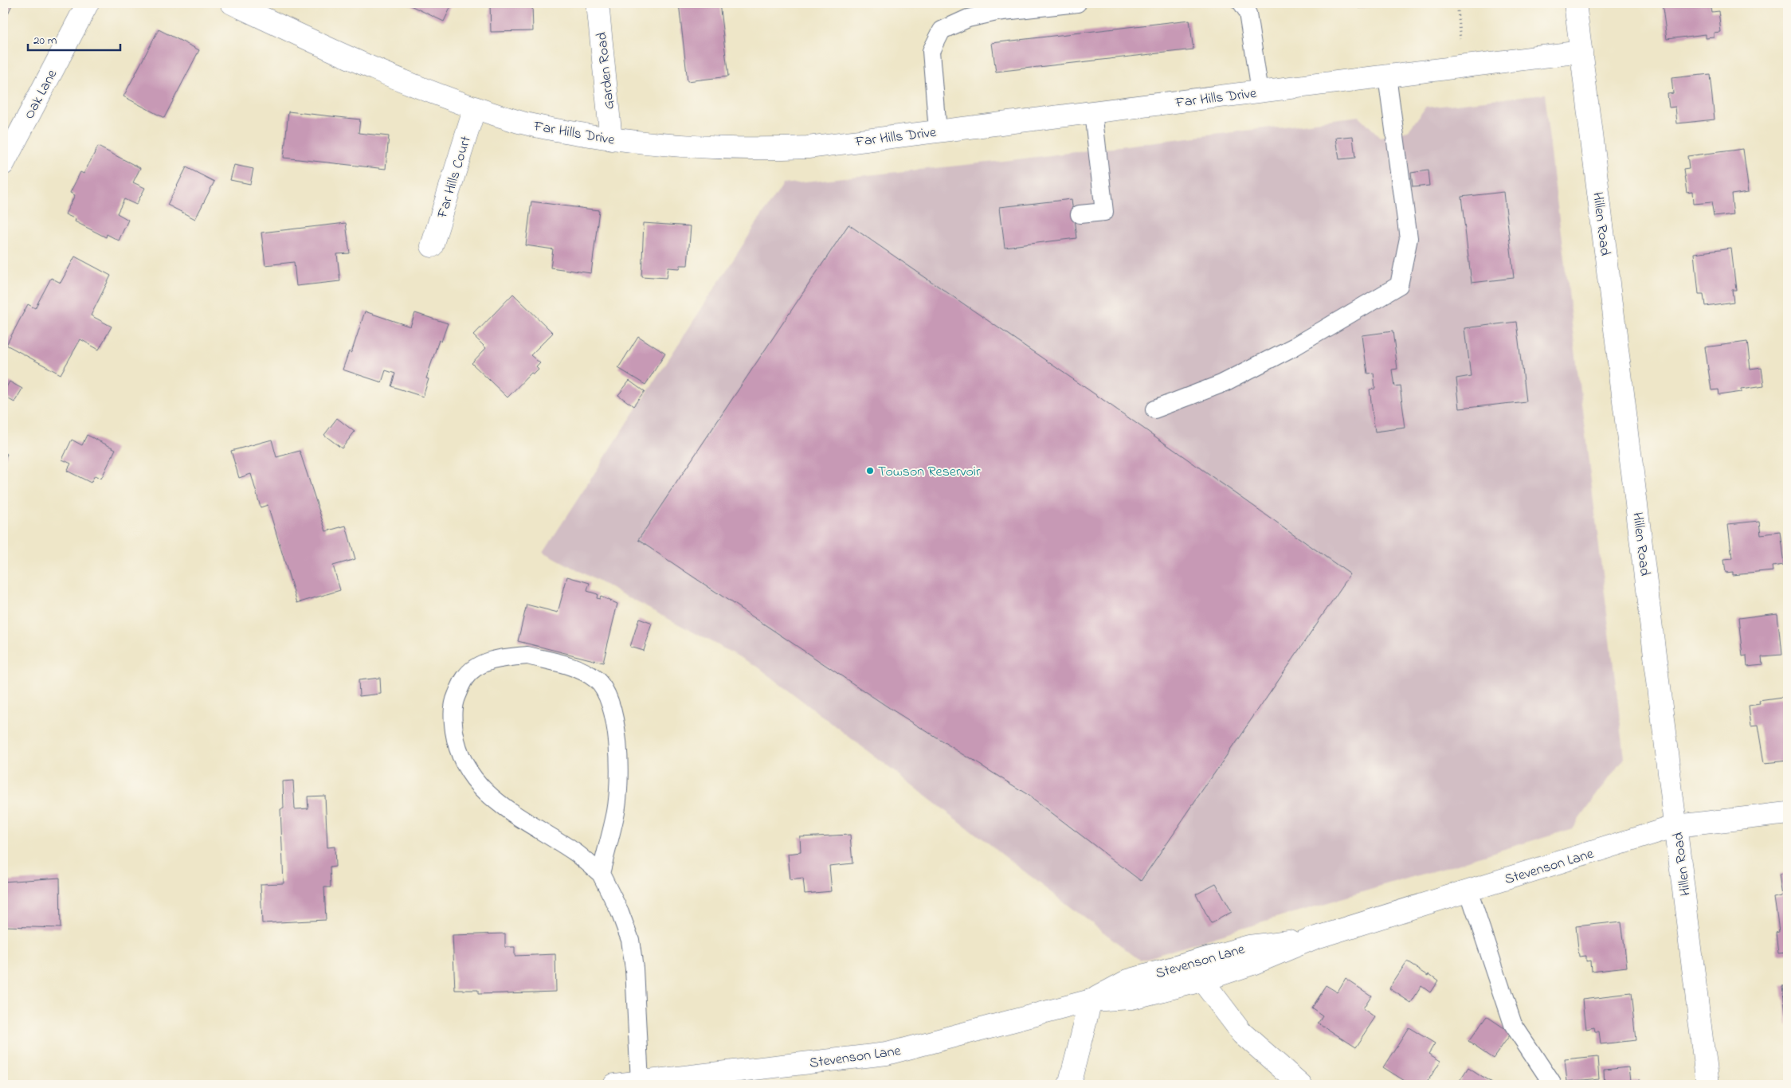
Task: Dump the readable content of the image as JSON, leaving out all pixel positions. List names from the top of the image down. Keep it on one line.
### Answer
{"streets":{"street":["Garden Road","Oak Lane","Far Hills Drive","Far Hills Court","Hillen Road","Stevenson Lane"]},"crossings":[["Garden Road","Far Hills Drive"],["Far Hills Drive","Far Hills Court"],["Far Hills Drive","Hillen Road"],["Hillen Road","Stevenson Lane"]],"places":["Towson Reservoir"],"scale_bar":"20 m"}
